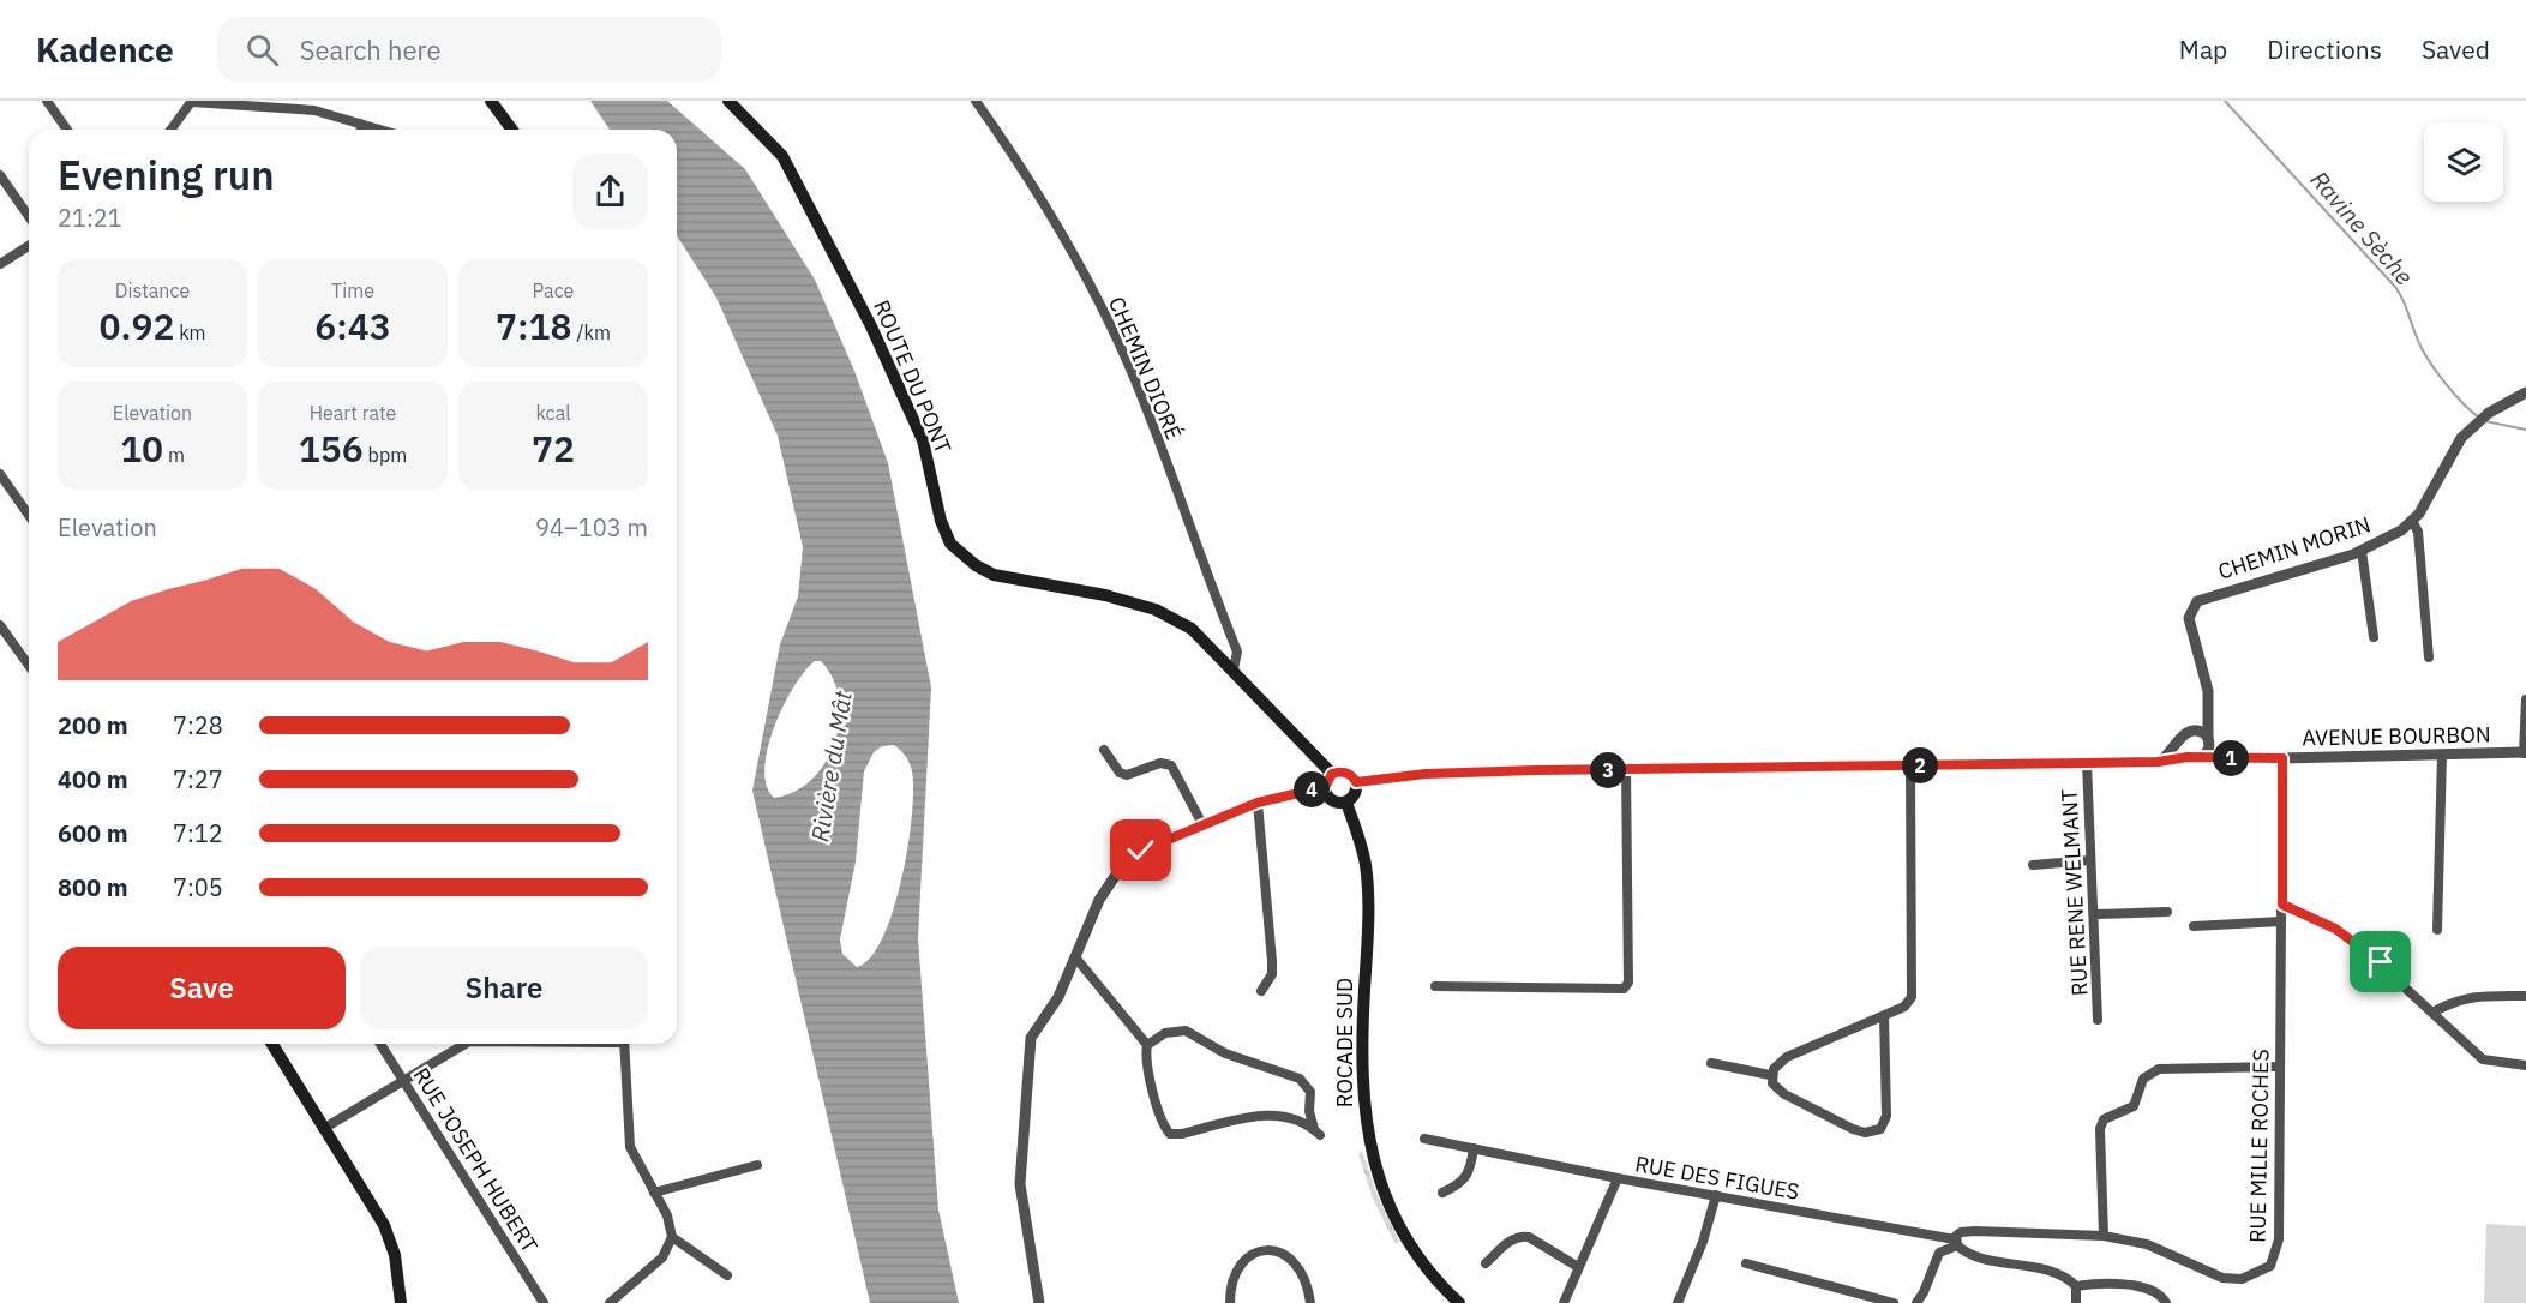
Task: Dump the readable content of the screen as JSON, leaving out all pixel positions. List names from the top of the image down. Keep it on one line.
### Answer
{"streets":{"main road":["ROUTE DU PONT","ROCADE SUD"],"street":["CHEMIN DIORÉ","CHEMIN MORIN","AVENUE BOURBON","RUE RENE WELMANT","RUE MILLE ROCHES","RUE JOSEPH HUBERT","RUE DES FIGUES"]},"crossings":[["CHEMIN DIORÉ","ROUTE DU PONT"],["ROUTE DU PONT","ROCADE SUD"],["CHEMIN MORIN","AVENUE BOURBON"],["AVENUE BOURBON","RUE MILLE ROCHES"],["RUE MILLE ROCHES","RUE DES FIGUES"]],"water":["Ravine Sèche","Rivière du Mât"],"page":{"header":"Kadence","search":"Search here","nav":["Map","Directions","Saved"],"heading":["Evening run","21:21"],"stats":[["Distance","0.92 km"],["Time","6:43"],["Pace","7:18 /km"],["Elevation","10 m"],["Heart rate","156 bpm"],["kcal","72"]],"chart":["Elevation","94–103 m"],"list":[{"name":"200 m","note":"7:28"},{"name":"400 m","note":"7:27"},{"name":"600 m","note":"7:12"},{"name":"800 m","note":"7:05"}],"pins":["1","2","3","4"],"buttons":["Save","Share"]}}
